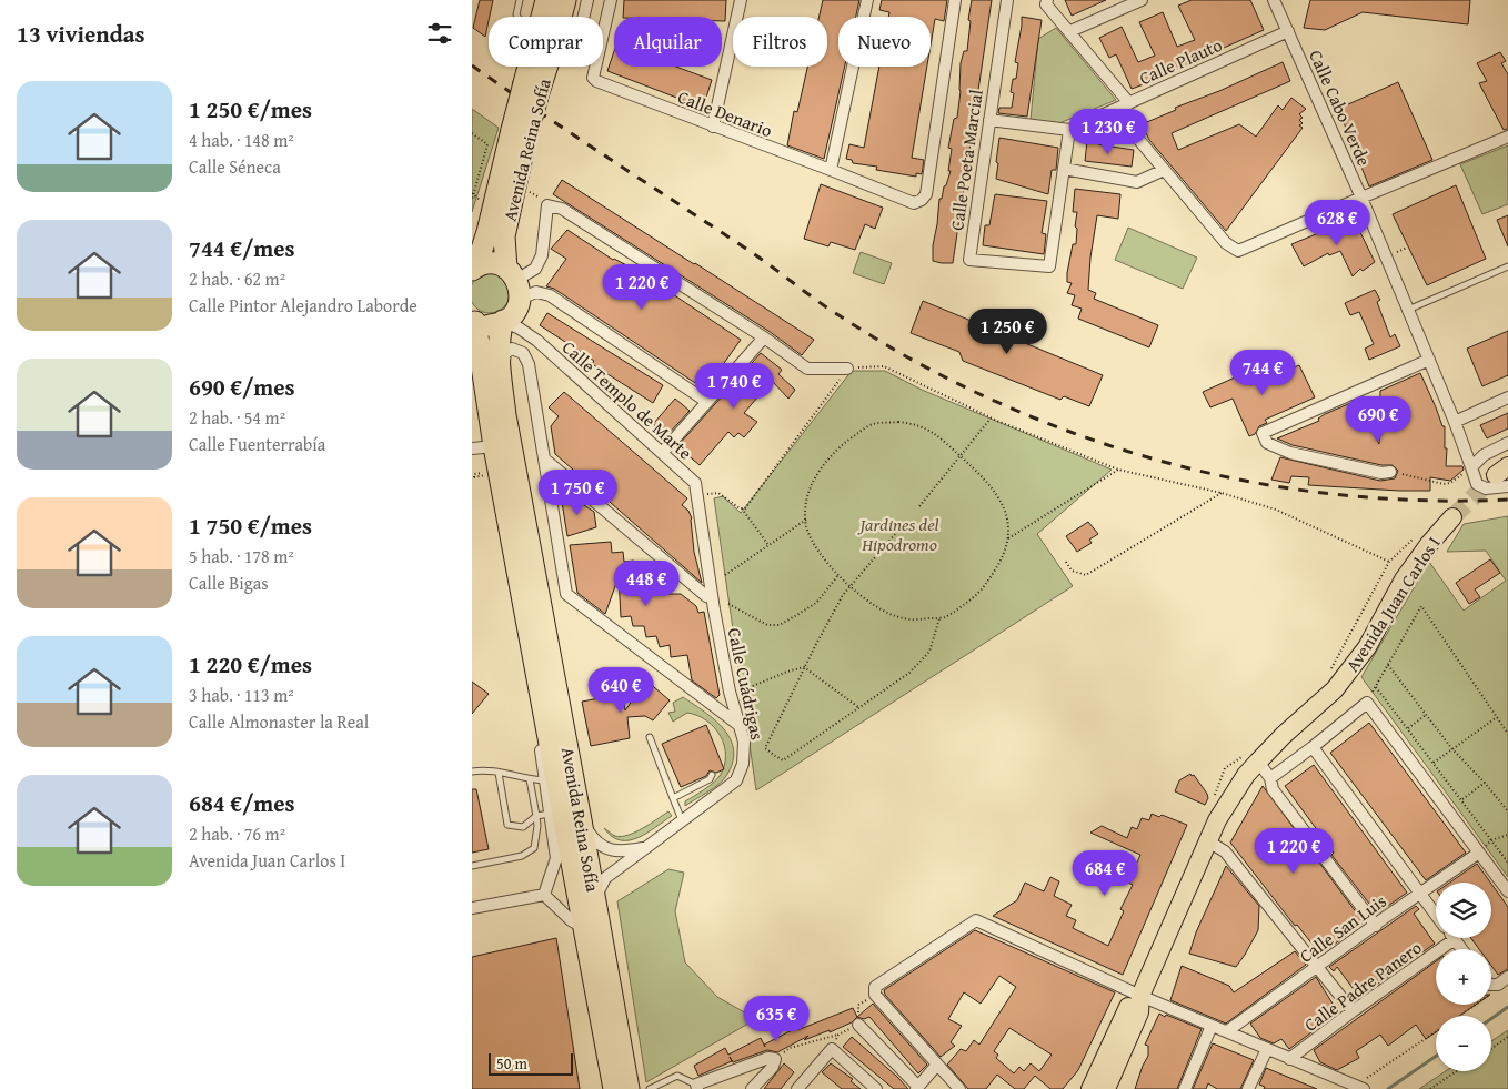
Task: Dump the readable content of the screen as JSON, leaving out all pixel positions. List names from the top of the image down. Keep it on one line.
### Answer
{"streets":{"highway":["Avenida Reina Sofía"],"main road":["Avenida Juan Carlos I"],"street":["Calle Plauto","Calle Cabo Verde","Calle Denario","Calle Poeta Marcial","Calle Templo de Marte","Calle Cuádrigas","Calle San Luis","Calle Padre Panero"]},"crossings":[["Calle Plauto","Calle Cabo Verde"],["Avenida Reina Sofía","Calle Templo de Marte"],["Avenida Reina Sofía","Calle Cuádrigas"],["Calle Templo de Marte","Calle Cuádrigas"]],"parks":["Jardines del Hipodromo"],"scale_bar":"50 m","page":{"heading":"13 viviendas","chip":["Comprar","Alquilar","Filtros","Nuevo"],"list":[{"name":"1 250 €/mes","note":"4 hab. · 148 m² · Calle Séneca"},{"name":"744 €/mes","note":"2 hab. · 62 m² · Calle Pintor Alejandro Laborde"},{"name":"690 €/mes","note":"2 hab. · 54 m² · Calle Fuenterrabía"},{"name":"1 750 €/mes","note":"5 hab. · 178 m² · Calle Bigas"},{"name":"1 220 €/mes","note":"3 hab. · 113 m² · Calle Almonaster la Real"},{"name":"684 €/mes","note":"2 hab. · 76 m² · Avenida Juan Carlos I"}],"price":["1 230 €","628 €","1 220 €","1 250 €","744 €","1 740 €","690 €","1 750 €","448 €","640 €","1 220 €","684 €","635 €"],"map_buttons":["+","−"],"scale":"50 m"}}
